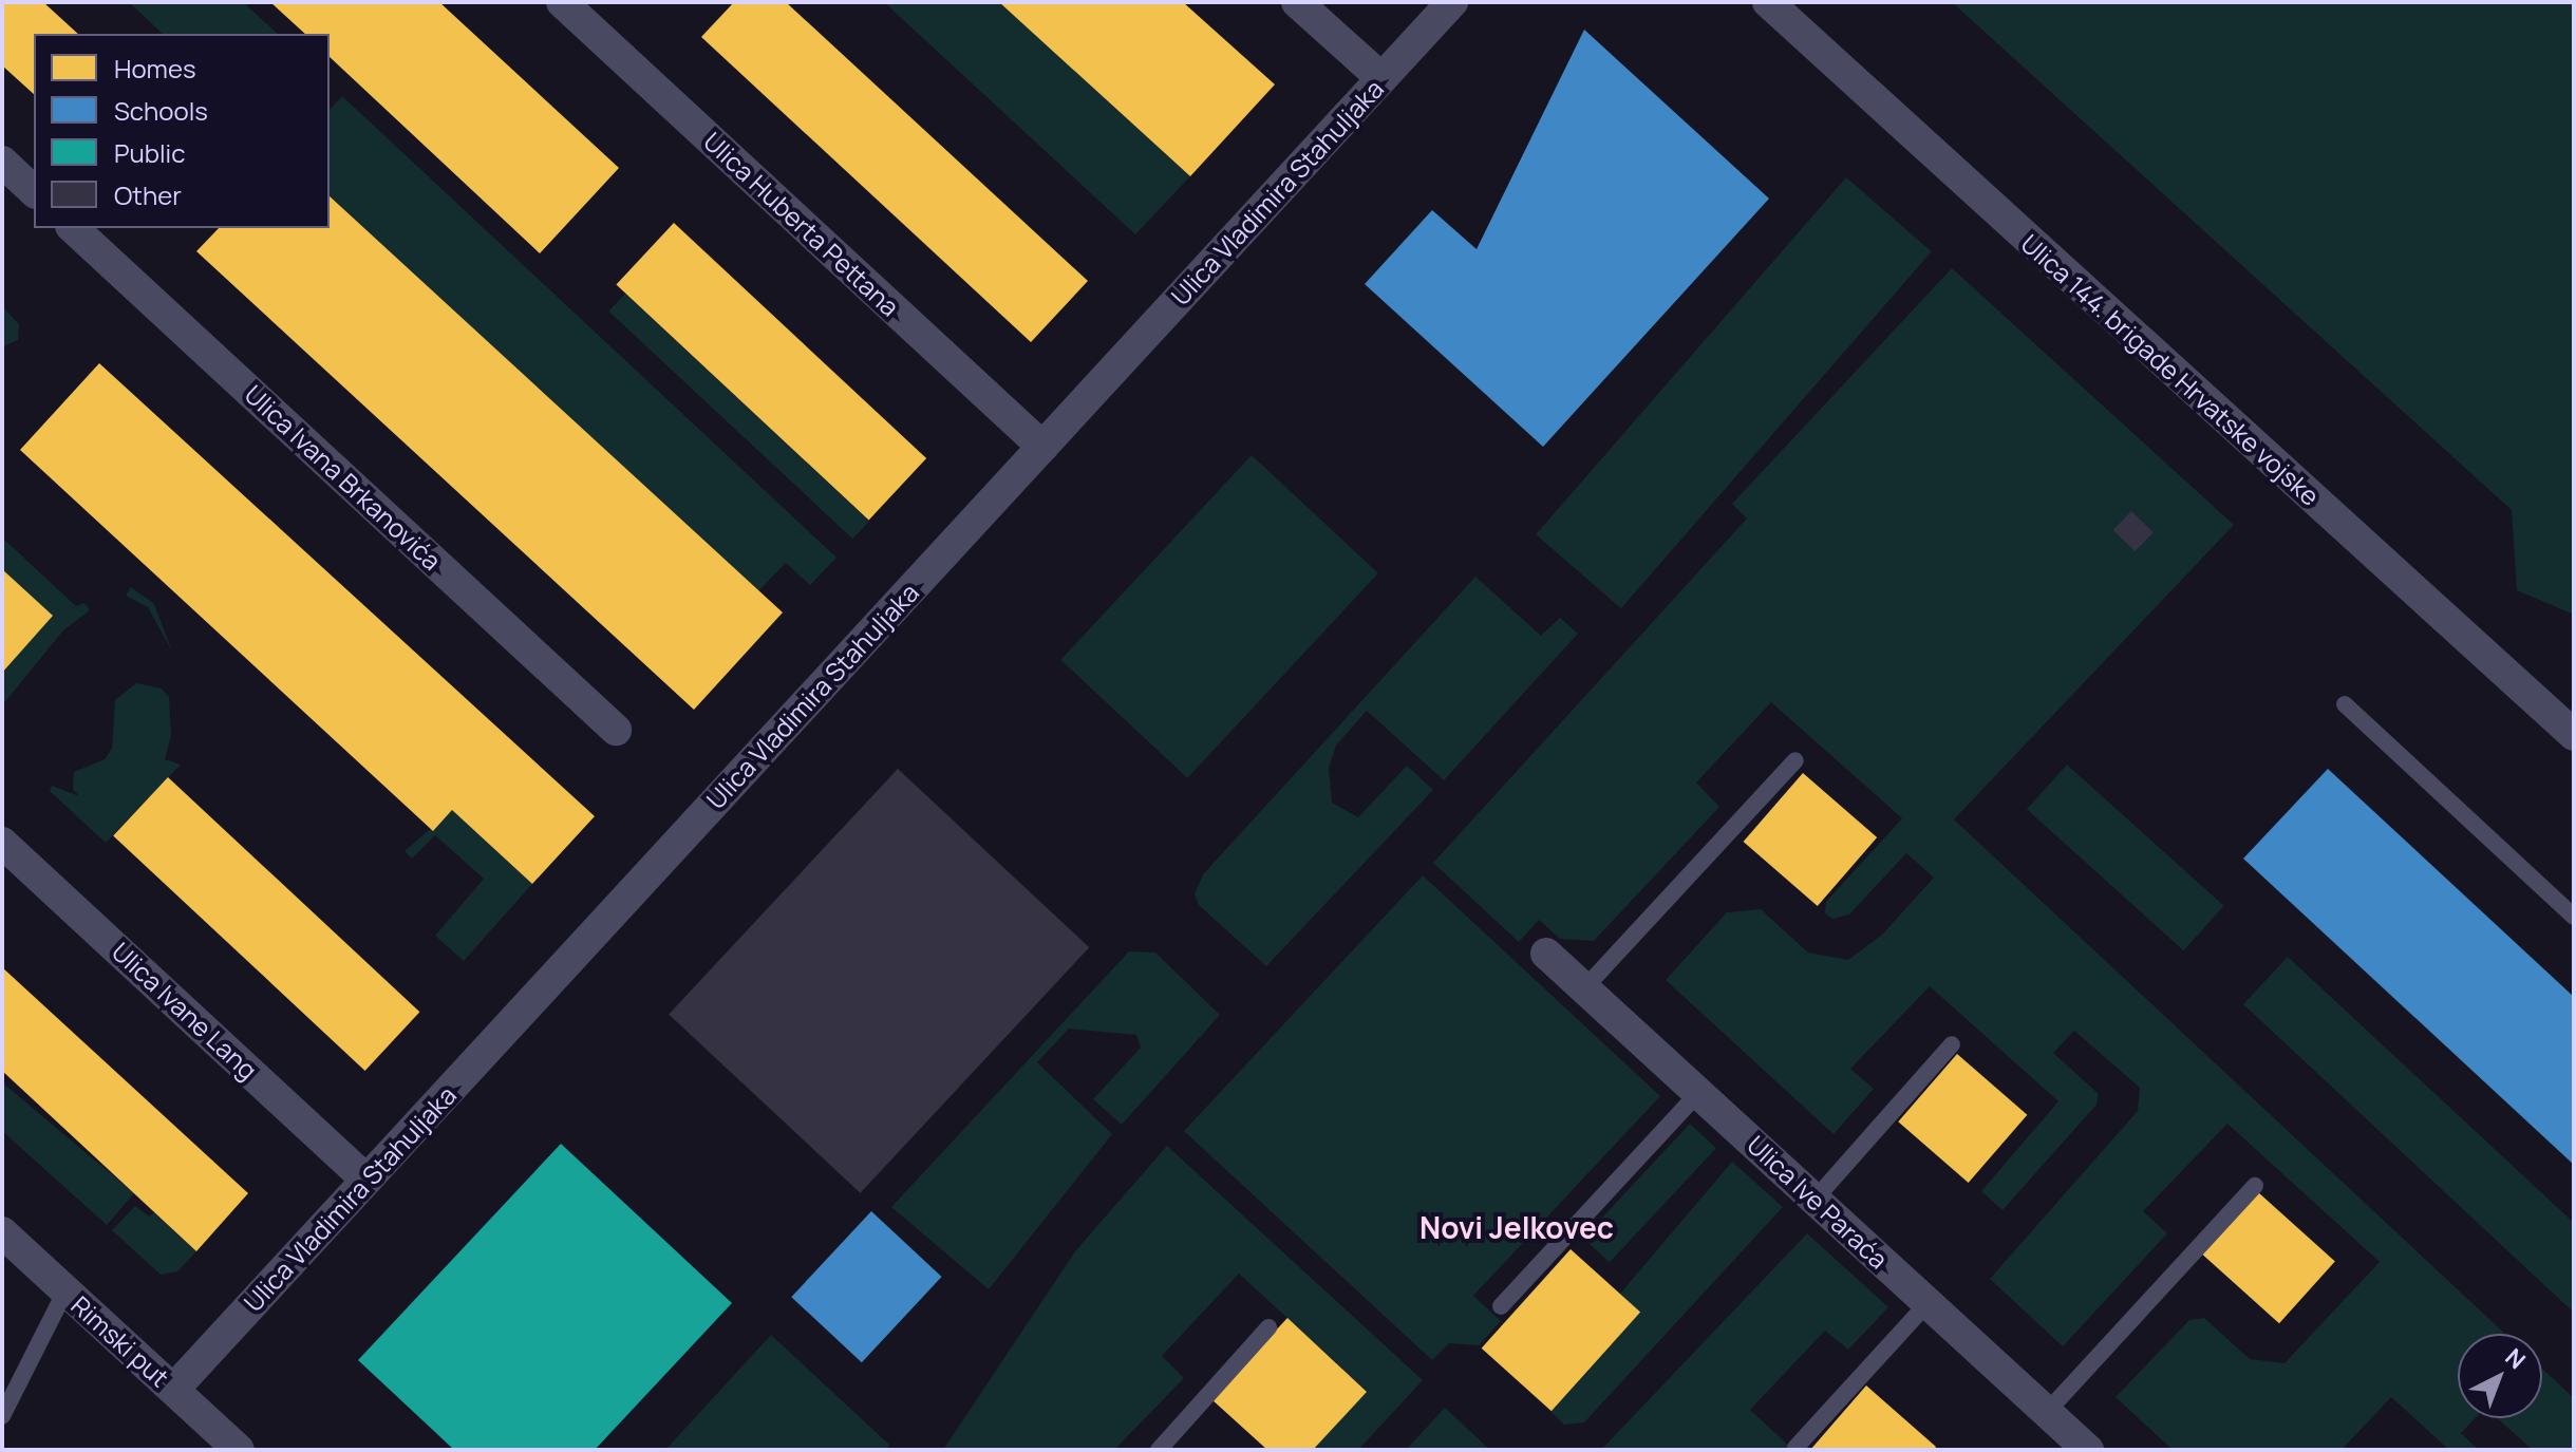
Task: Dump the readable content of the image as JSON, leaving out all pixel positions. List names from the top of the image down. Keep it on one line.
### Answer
{"streets":{"street":["Ulica Vladimira Stahuljaka","Ulica Huberta Pettana","Ulica 144. brigade Hrvatske vojske","Ulica Ivana Brkanovića","Ulica Ivane Lang","Ulica Ive Paraća","Rimski put"]},"crossings":[["Ulica Vladimira Stahuljaka","Ulica Huberta Pettana"],["Ulica Vladimira Stahuljaka","Ulica Ivane Lang"],["Ulica Vladimira Stahuljaka","Rimski put"]],"districts":["Novi Jelkovec"],"legend":["Homes","Schools","Public","Other"],"north":"top right"}
